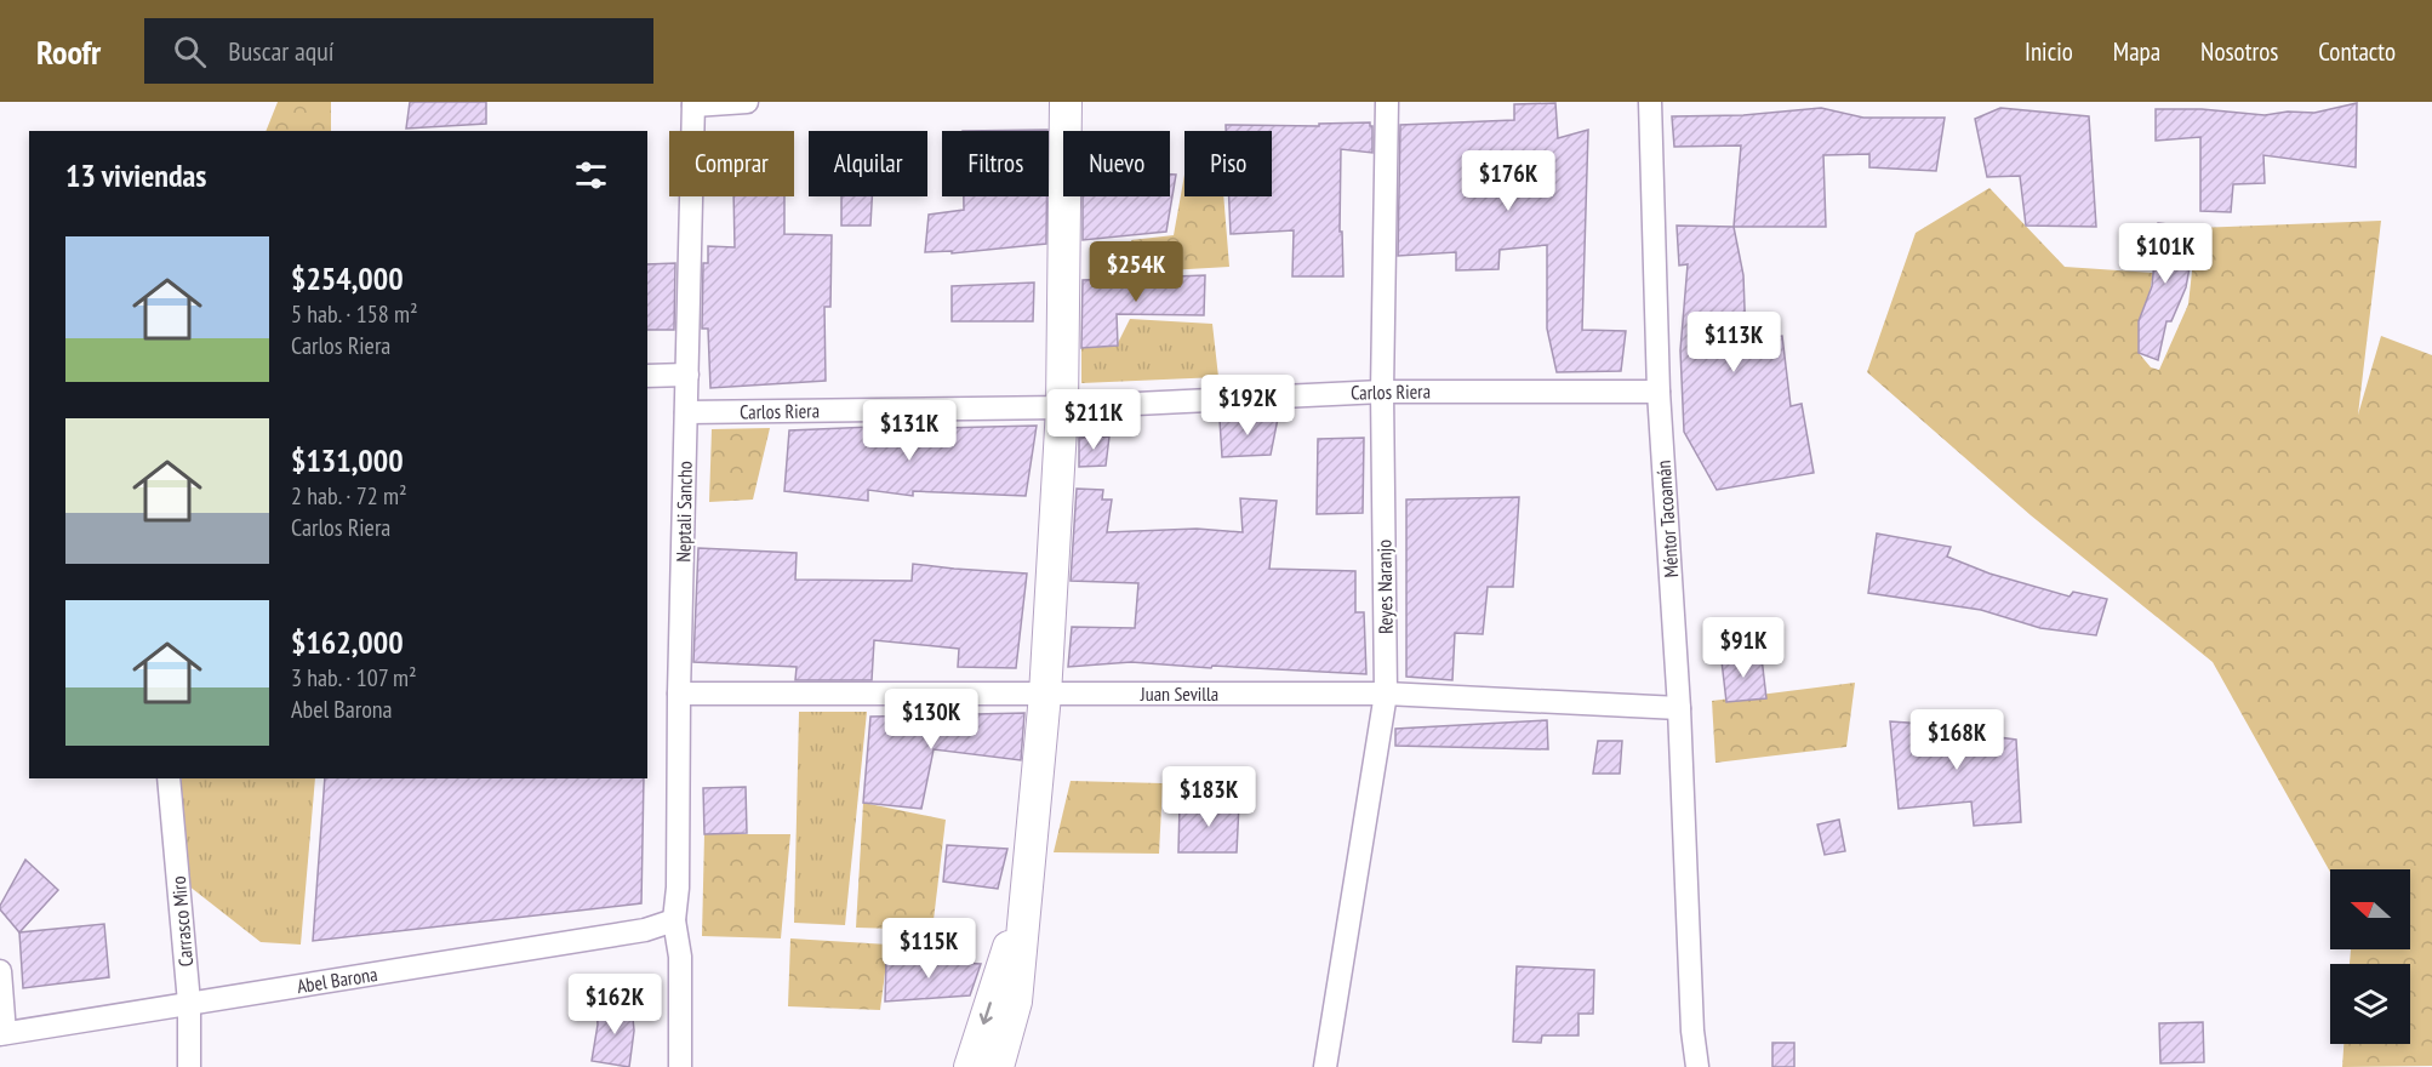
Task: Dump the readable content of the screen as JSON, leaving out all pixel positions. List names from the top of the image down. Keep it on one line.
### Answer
{"streets":{"street":["Carlos Riera","Neptali Sancho","Méntor Tacoamán","Reyes Naranjo","Juan Sevilla","Carrasco Miro","Abel Barona"]},"crossings":[["Carlos Riera","Neptali Sancho"],["Carlos Riera","Méntor Tacoamán"],["Carlos Riera","Reyes Naranjo"],["Neptali Sancho","Juan Sevilla"],["Neptali Sancho","Abel Barona"],["Méntor Tacoamán","Juan Sevilla"],["Reyes Naranjo","Juan Sevilla"],["Carrasco Miro","Abel Barona"]],"north":"left","page":{"header":"Roofr","search":"Buscar aquí","nav":["Inicio","Mapa","Nosotros","Contacto"],"chip":["Comprar","Alquilar","Filtros","Nuevo","Piso"],"heading":"13 viviendas","price":["$176K","$101K","$254K","$113K","$192K","$211K","$131K","$91K","$130K","$168K","$183K","$115K","$162K"],"list":[{"name":"$254,000","note":"5 hab. · 158 m² · Carlos Riera"},{"name":"$131,000","note":"2 hab. · 72 m² · Carlos Riera"},{"name":"$162,000","note":"3 hab. · 107 m² · Abel Barona"}]}}
